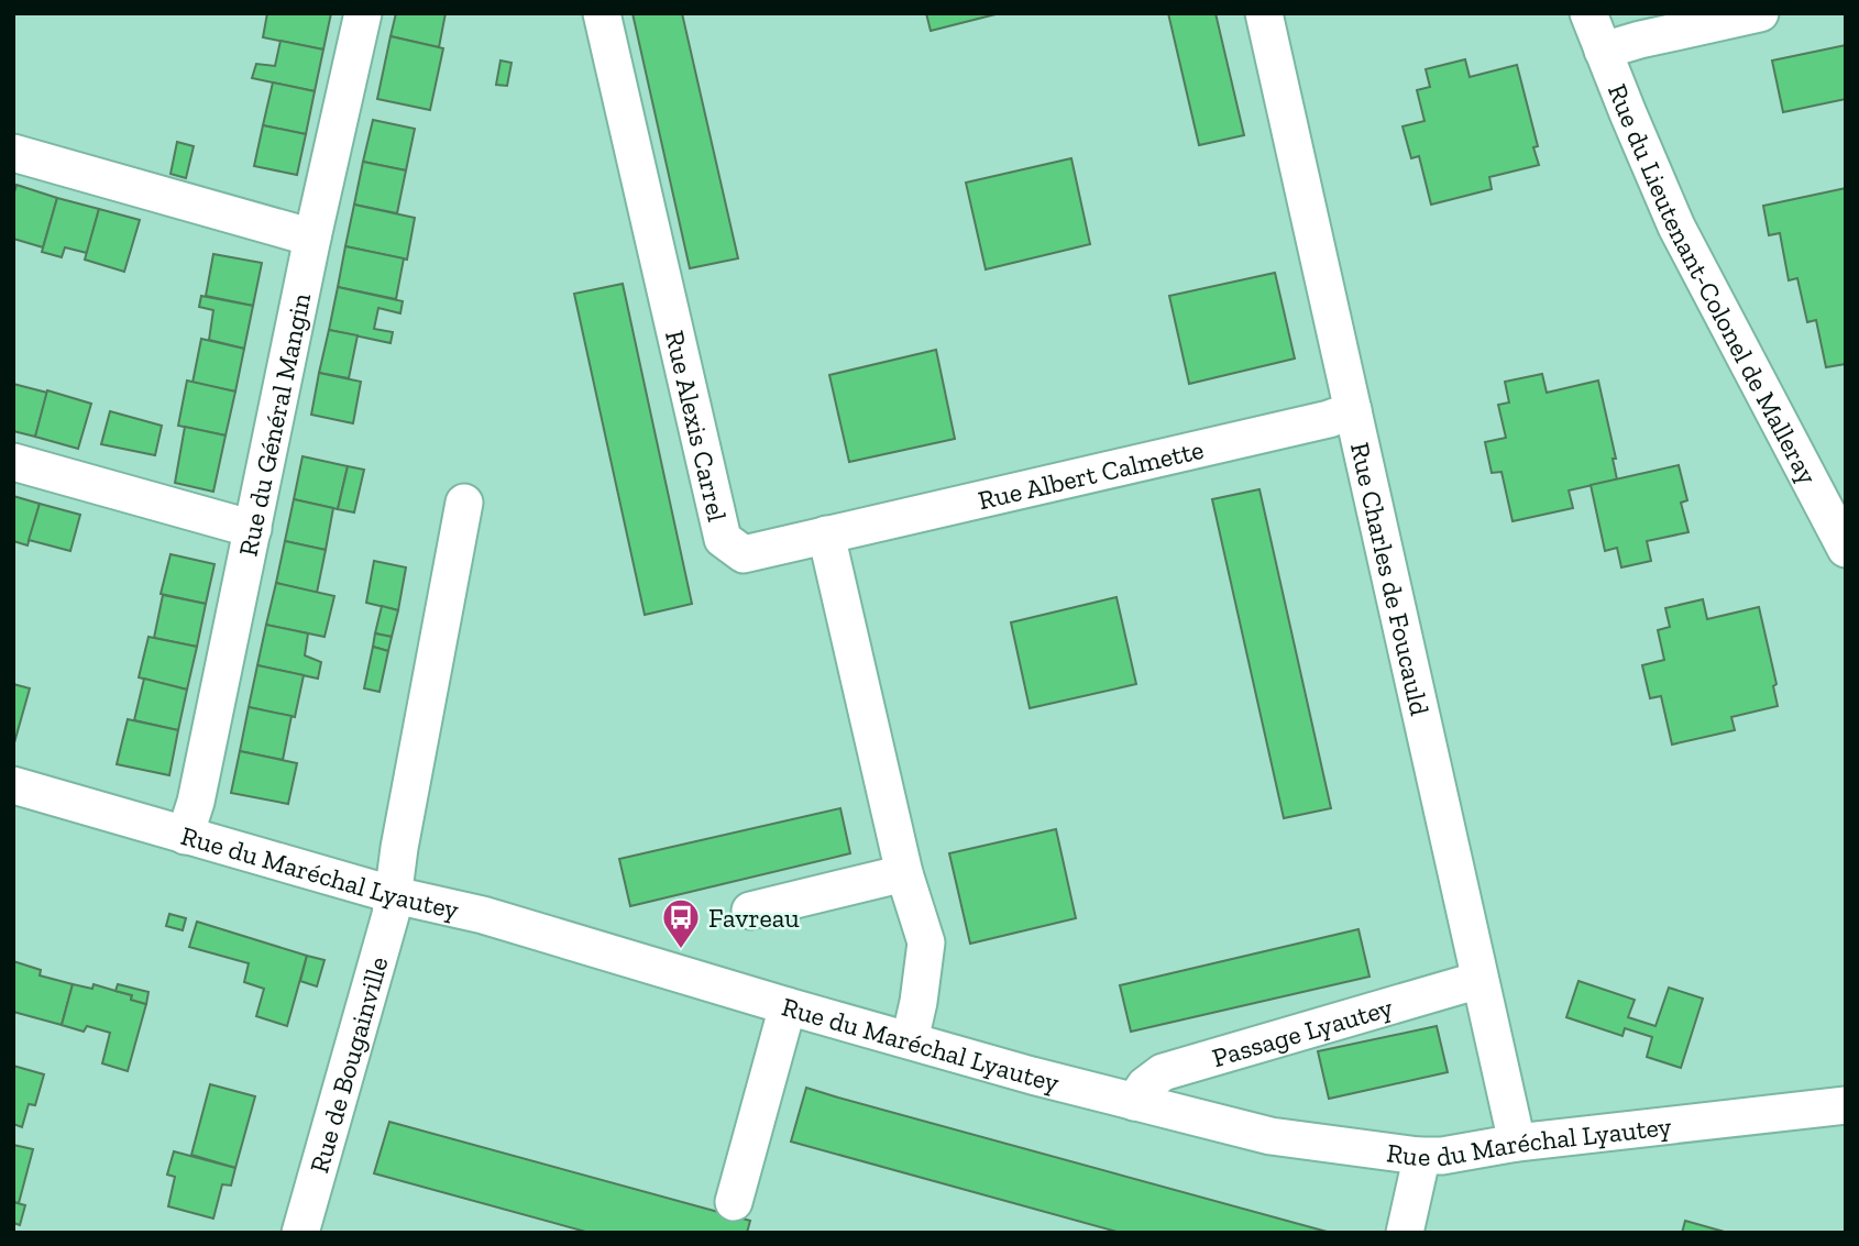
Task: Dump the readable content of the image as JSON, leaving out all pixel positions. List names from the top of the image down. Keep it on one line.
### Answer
{"streets":{"street":["Rue du Lieutenant-Colonel de Malleray","Rue du Général Mangin","Rue Alexis Carrel","Rue Albert Calmette","Rue Charles de Foucauld","Rue du Maréchal Lyautey","Passage Lyautey","Rue de Bougainville"]},"crossings":[["Rue du Général Mangin","Rue du Maréchal Lyautey"],["Rue Alexis Carrel","Rue Albert Calmette"],["Rue Albert Calmette","Rue Charles de Foucauld"],["Rue Charles de Foucauld","Rue du Maréchal Lyautey"],["Rue Charles de Foucauld","Passage Lyautey"],["Rue du Maréchal Lyautey","Passage Lyautey"],["Rue du Maréchal Lyautey","Rue de Bougainville"]],"places":{"bus stop":["Favreau"]}}
